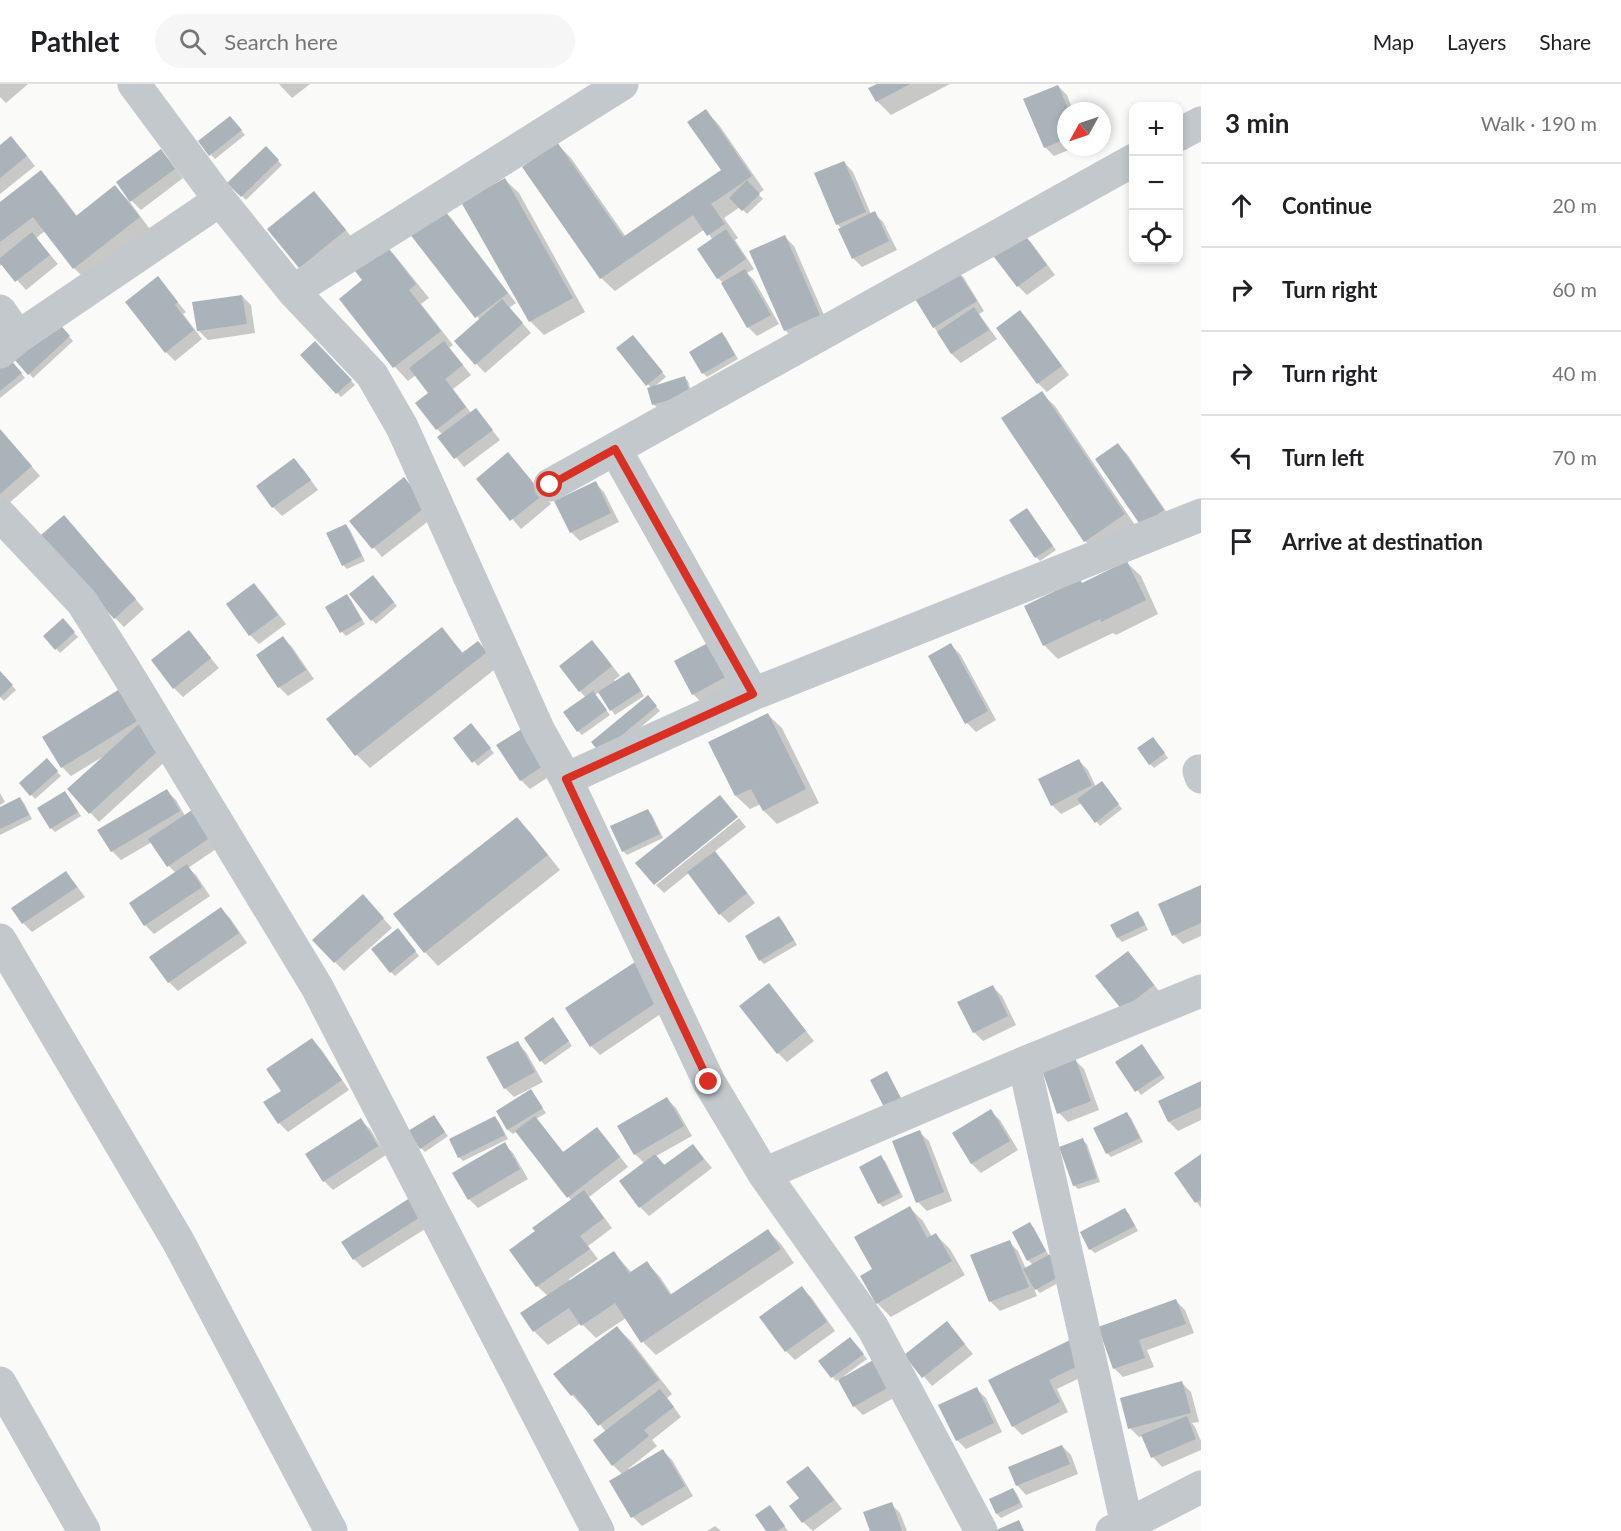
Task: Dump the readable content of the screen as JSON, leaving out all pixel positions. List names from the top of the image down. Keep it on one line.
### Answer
{"north":"bottom left","page":{"header":"Pathlet","search":"Search here","nav":["Map","Layers","Share"],"heading":["3 min","Walk · 190 m"],"map_buttons":["+","−"],"list":[["Continue","20 m"],["Turn right","60 m"],["Turn right","40 m"],["Turn left","70 m"],"Arrive at destination"]}}
